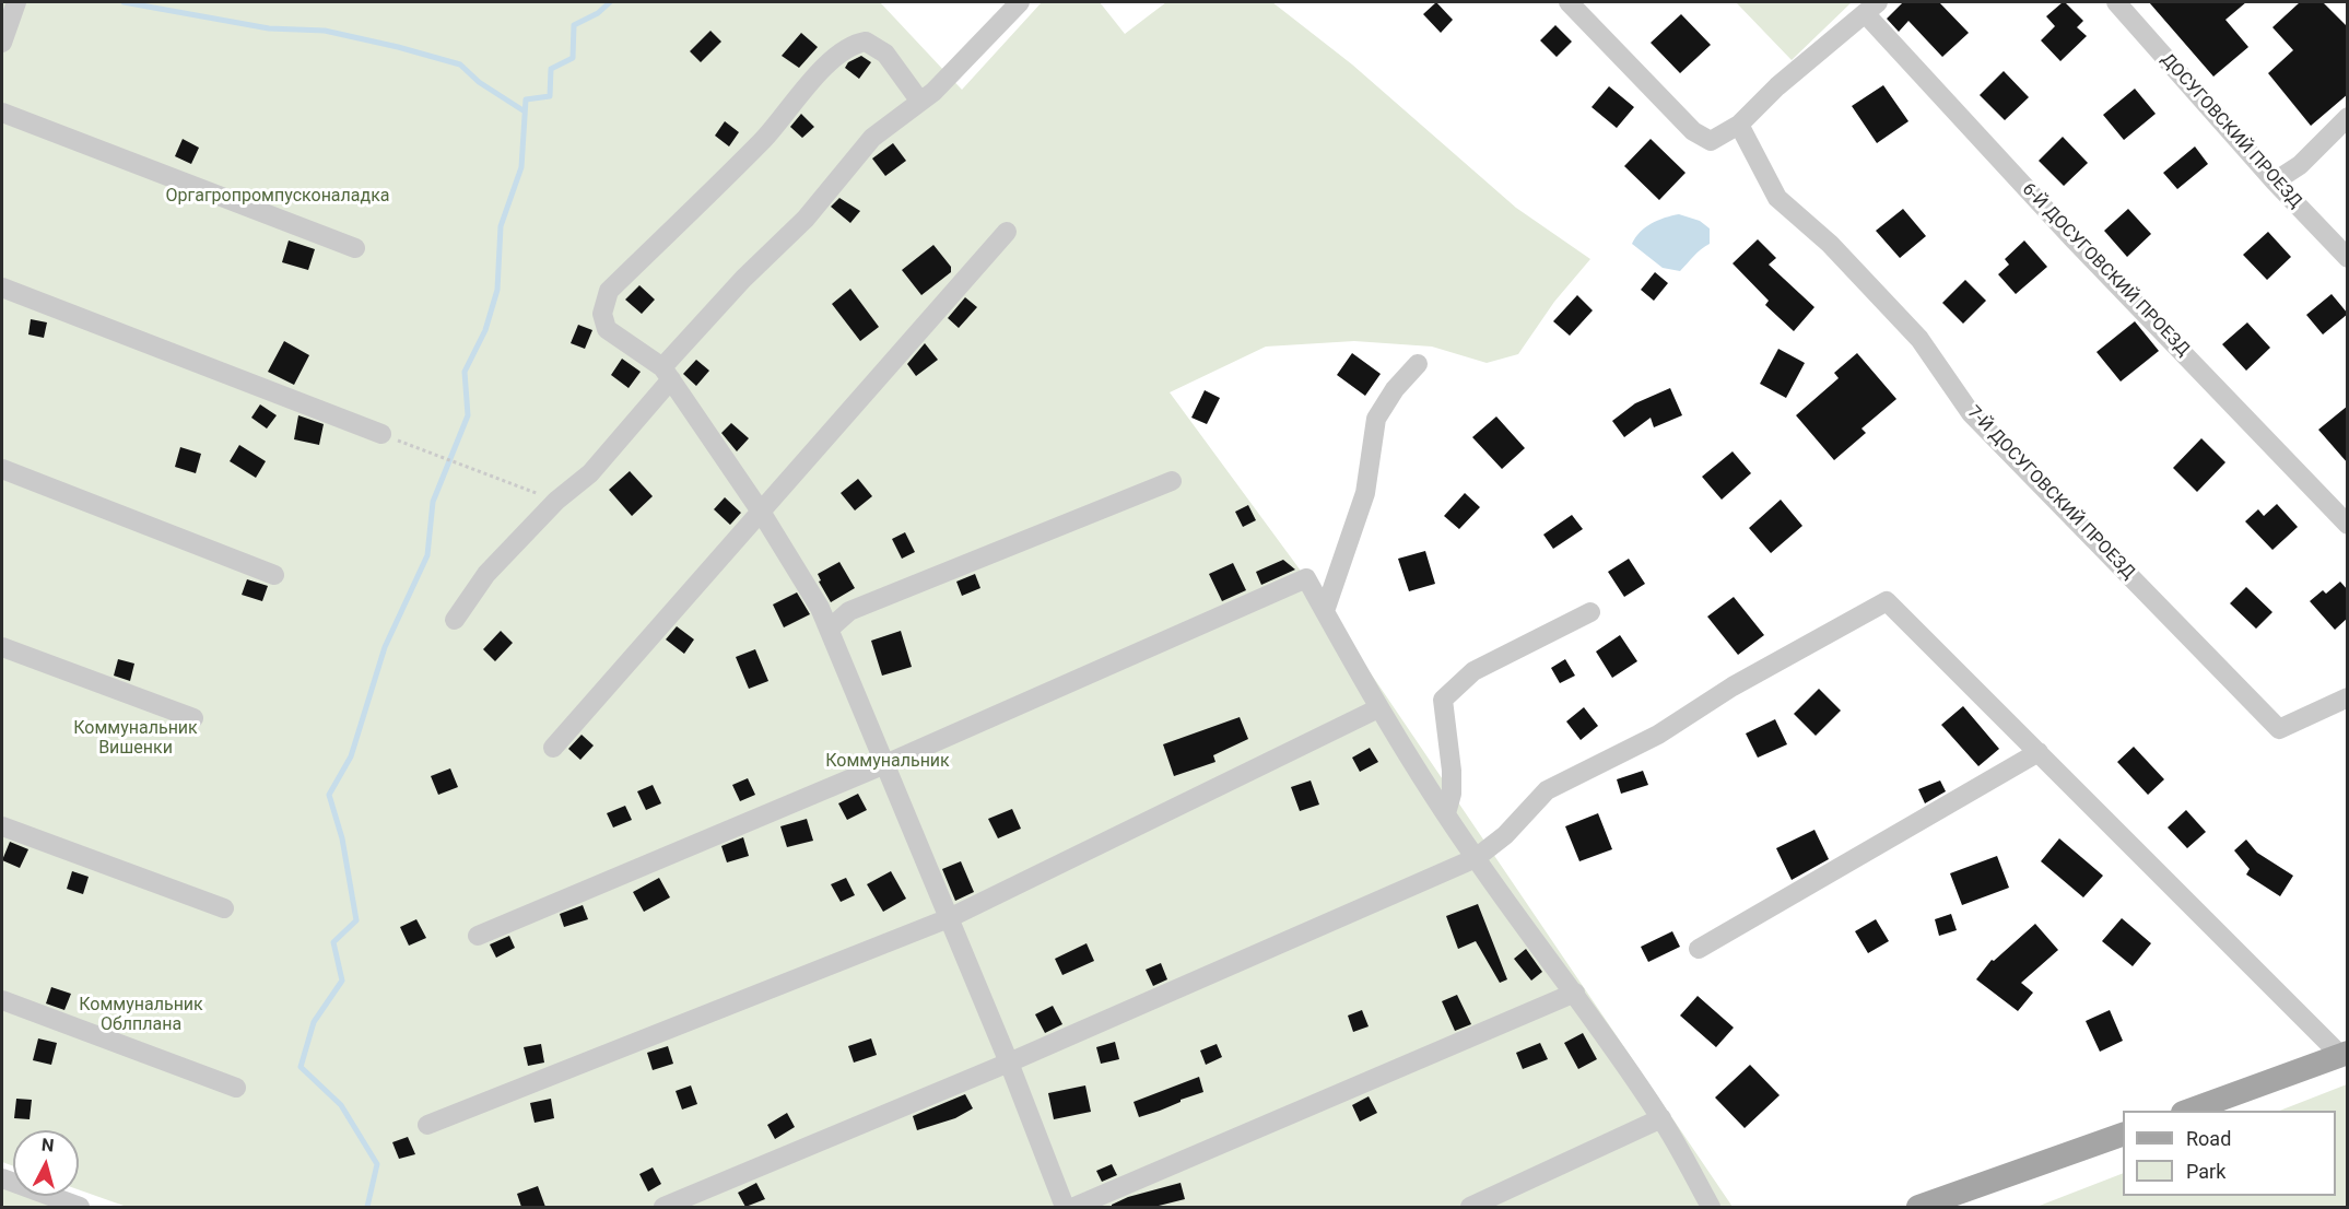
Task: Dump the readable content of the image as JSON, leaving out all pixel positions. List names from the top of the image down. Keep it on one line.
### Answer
{"streets":{"street":["ДОСУГОВСКИЙ ПРОЕЗД","6-Й ДОСУГОВСКИЙ ПРОЕЗД","7-Й ДОСУГОВСКИЙ ПРОЕЗД"]},"parks":["Оргагропромпусконаладка","Коммунальник Вишенки","Коммунальник","Коммунальник Облплана"],"legend":["Road","Park"],"north":"top"}
